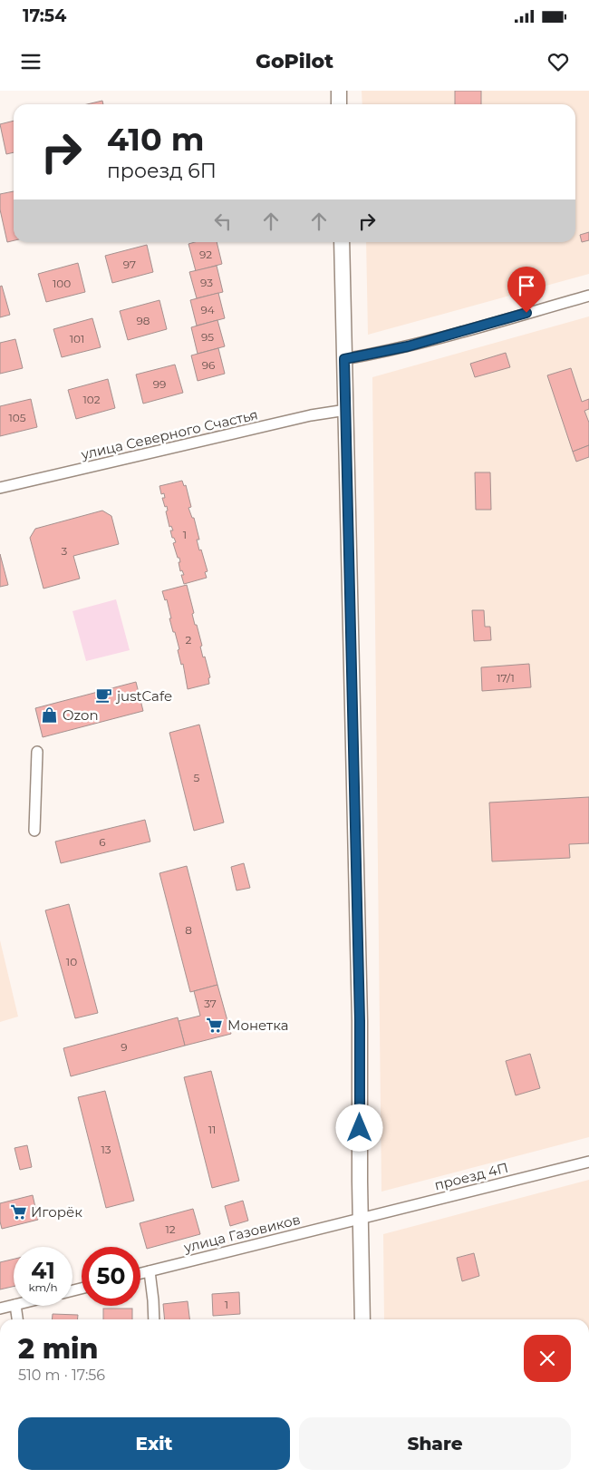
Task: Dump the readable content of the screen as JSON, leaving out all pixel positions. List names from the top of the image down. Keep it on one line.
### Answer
{"streets":{"street":["улица Северного Счастья","проезд 4П","улица Газовиков"]},"crossings":[["проезд 4П","улица Газовиков"]],"places":{"cafe":["justCafe"],"shop":["Ozon"],"supermarket":["Монетка","Игорёк"]},"house_numbers":["92","97","93","100","94","98","95","101","96","99","102","105","1","3","2","17/1","5","6","8","10","37","9","11","13","12","1"],"page":{"status":"17:54","header":"GoPilot","turn":["410 m","проезд 6П"],"speed":"41 km/h","limit":"50","heading":["2 min","510 m · 17:56"],"buttons":["Exit","Share"]}}
